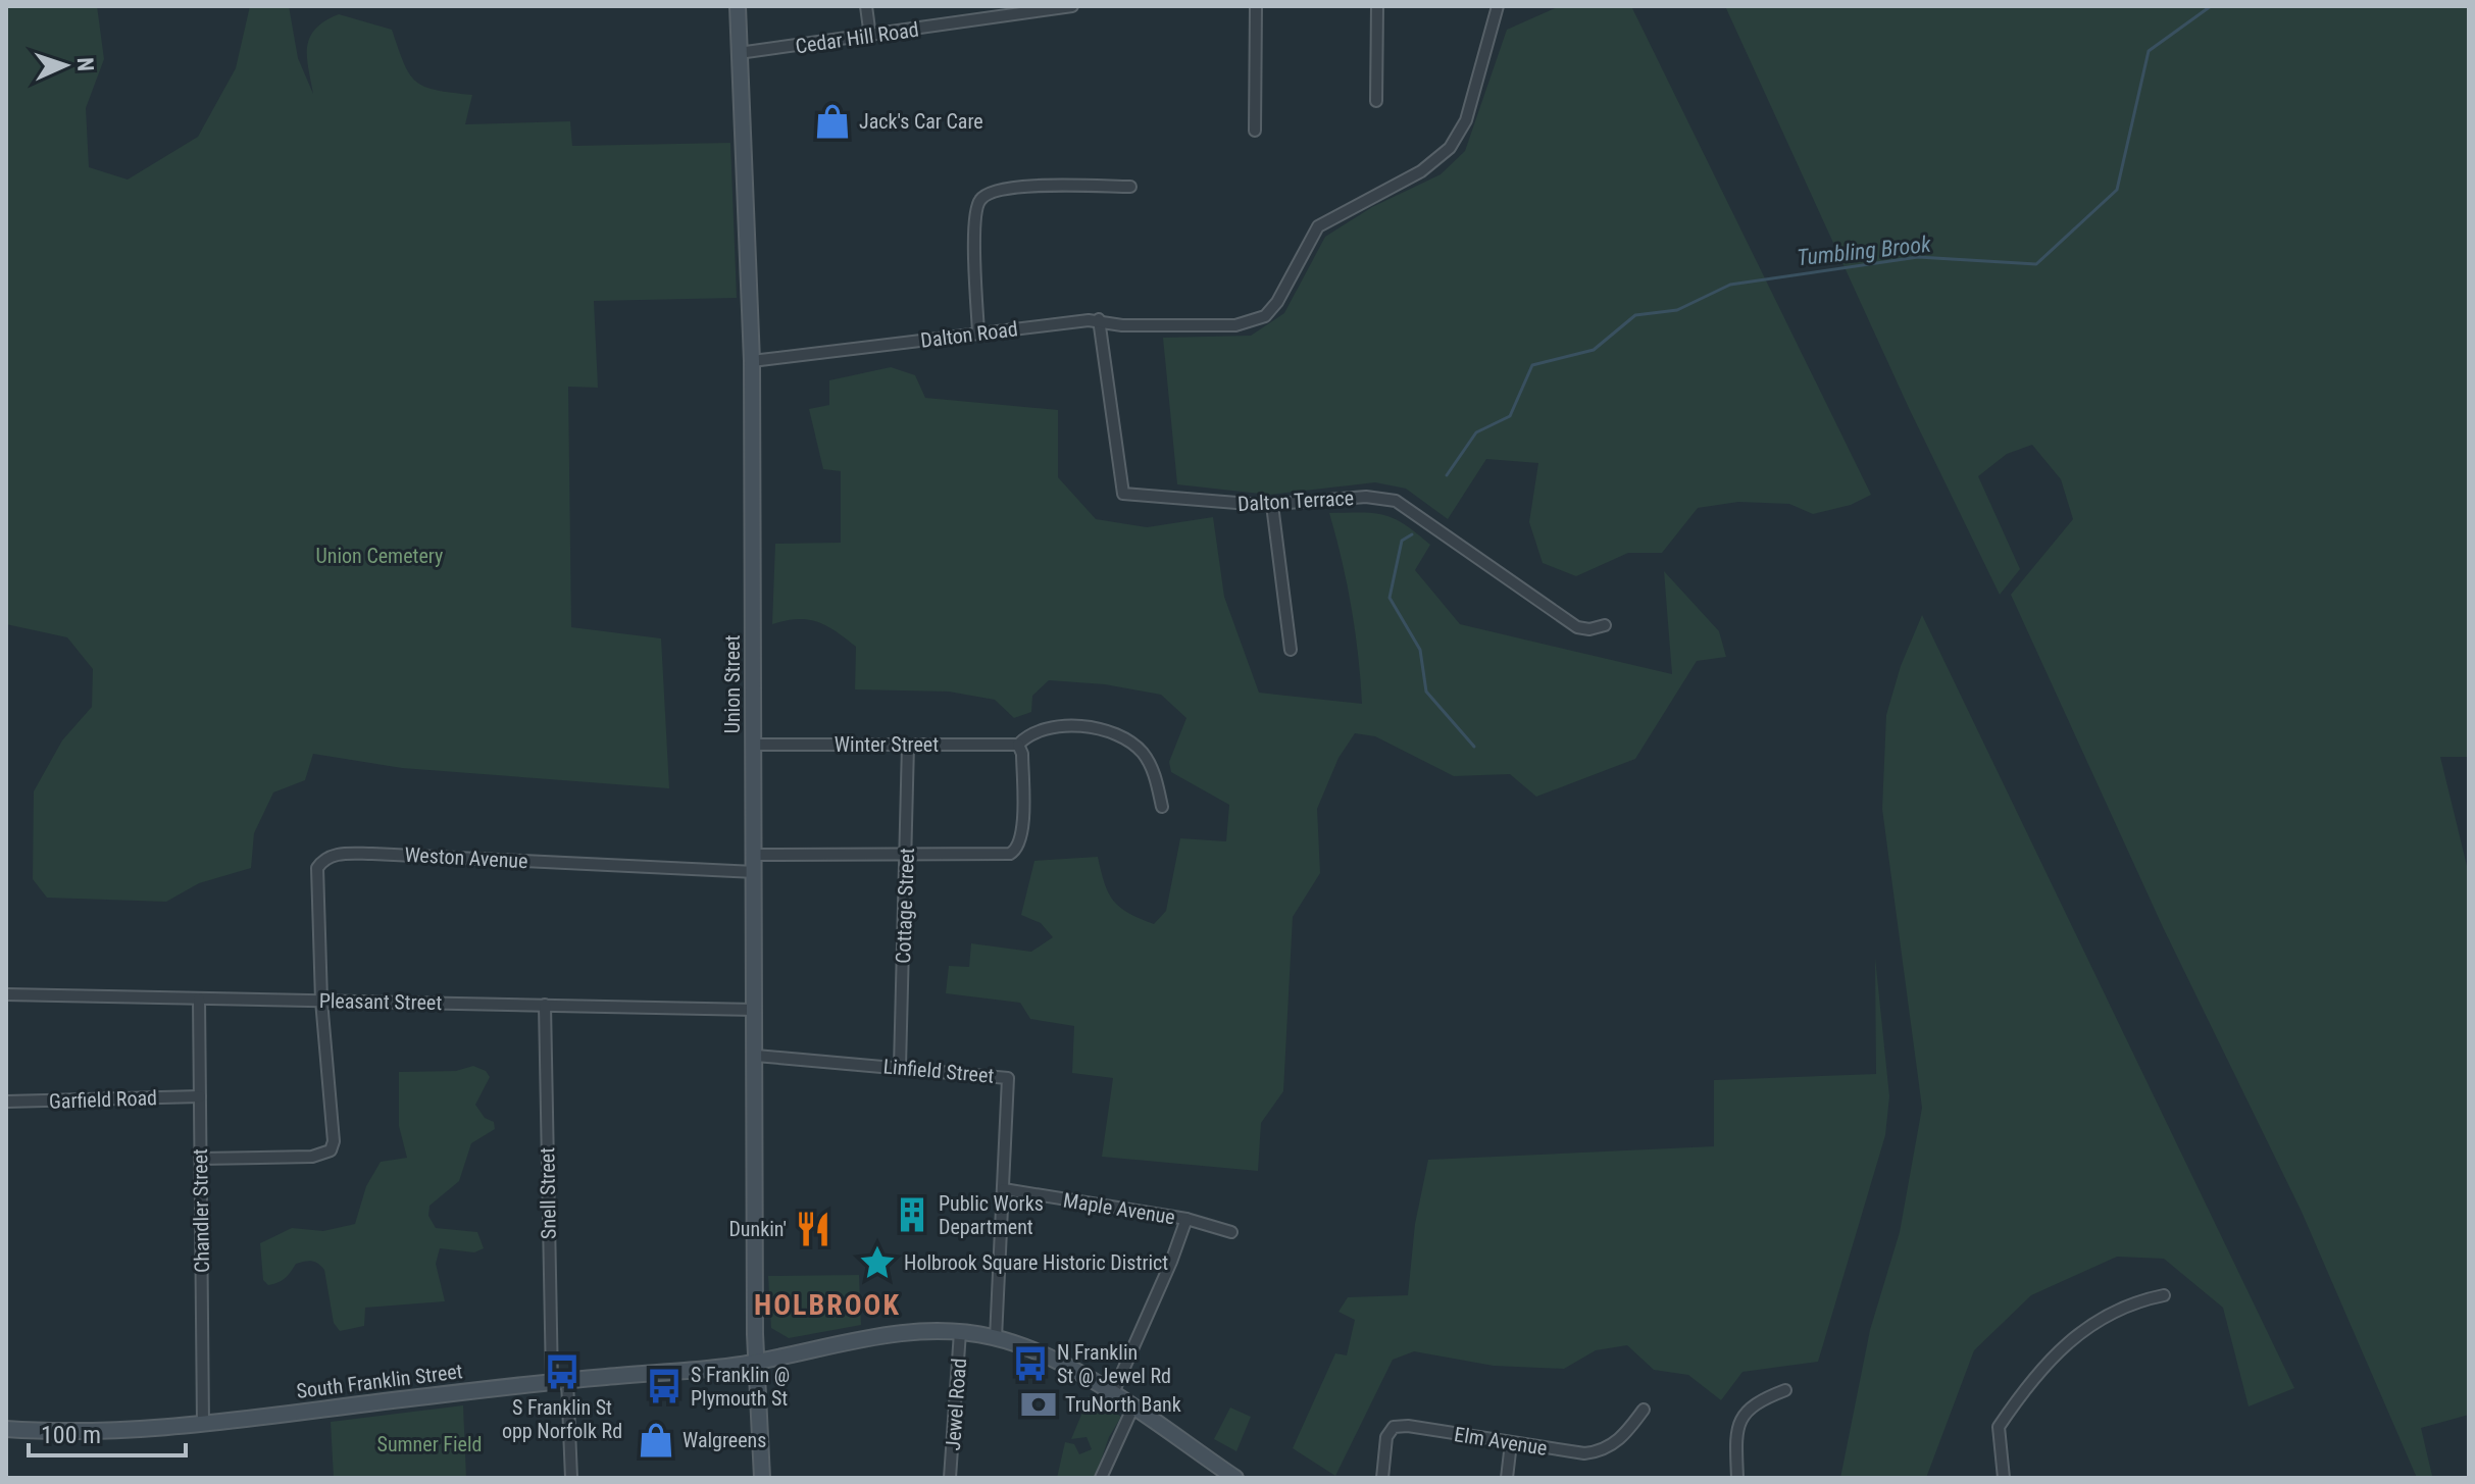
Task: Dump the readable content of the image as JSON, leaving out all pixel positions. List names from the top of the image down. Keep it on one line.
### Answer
{"streets":{"main road":["Union Street","South Franklin Street"],"street":["Cedar Hill Road","Dalton Road","Dalton Terrace","Winter Street","Weston Avenue","Cottage Street","Pleasant Street","Linfield Street","Garfield Road","Snell Street","Maple Avenue","Chandler Street","Jewel Road","Elm Avenue"]},"crossings":[["Cedar Hill Road","Union Street"],["Dalton Road","Dalton Terrace"],["Dalton Road","Union Street"],["Union Street","Winter Street"],["Union Street","Weston Avenue"],["Union Street","Pleasant Street"],["Union Street","Linfield Street"],["Union Street","South Franklin Street"],["Winter Street","Cottage Street"],["Weston Avenue","Pleasant Street"],["Cottage Street","Linfield Street"],["Pleasant Street","Snell Street"],["Pleasant Street","Chandler Street"],["Linfield Street","Maple Avenue"],["Linfield Street","South Franklin Street"],["Garfield Road","Chandler Street"],["Snell Street","South Franklin Street"],["Maple Avenue","South Franklin Street"],["Chandler Street","South Franklin Street"],["South Franklin Street","Jewel Road"]],"districts":["HOLBROOK"],"water":["Tumbling Brook"],"parks":["Union Cemetery","Sumner Field"],"places":{"shop":["Jack's Car Care","Walgreens"],"building":["Public Works Department"],"restaurant":["Dunkin'"],"place":["Holbrook Square Historic District"],"bus stop":["N Franklin St @ Jewel Rd","S Franklin St opp Norfolk Rd","S Franklin @ Plymouth St"],"bank":["TruNorth Bank"]},"scale_bar":"100 m","north":"right"}
